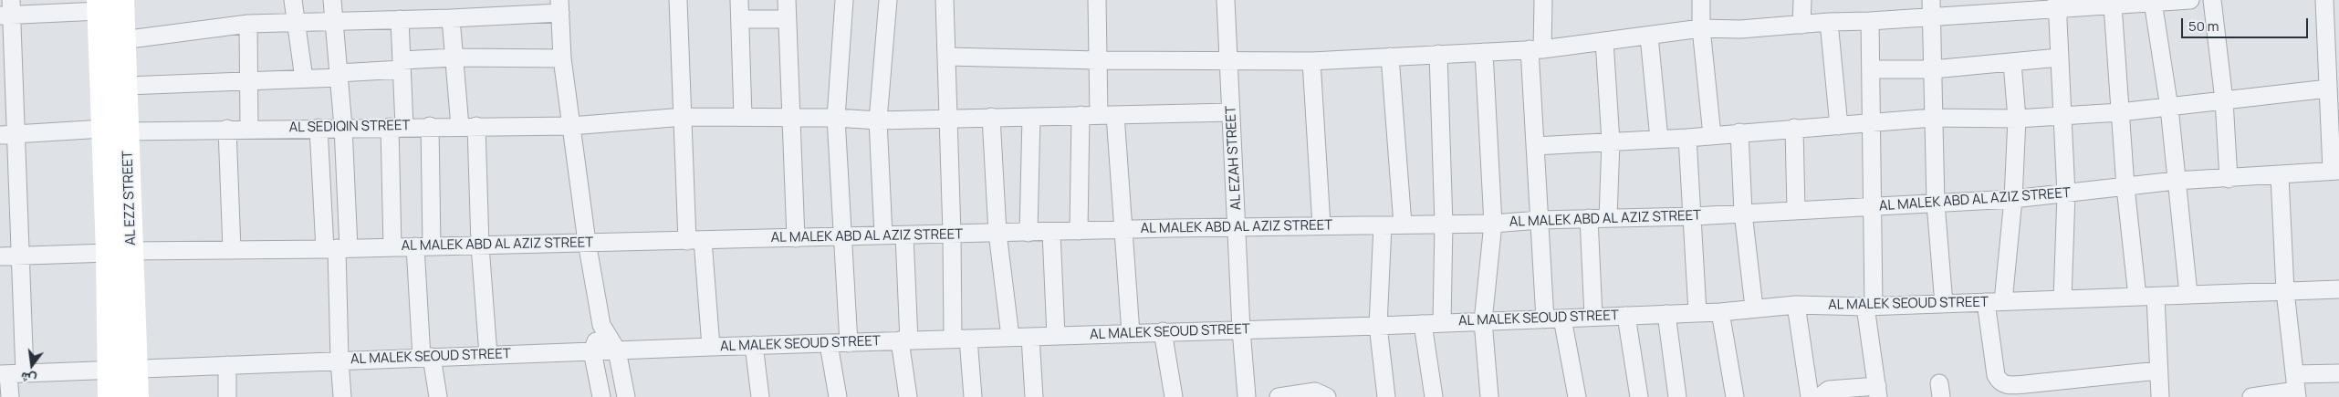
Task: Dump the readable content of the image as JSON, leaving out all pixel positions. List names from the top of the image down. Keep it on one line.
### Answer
{"streets":{"main road":["AL EZZ STREET"],"street":["AL SEDIQIN STREET","AL EZAH STREET","AL MALEK ABD AL AZIZ STREET","AL MALEK SEOUD STREET"]},"crossings":[["AL SEDIQIN STREET","AL EZAH STREET"],["AL SEDIQIN STREET","AL EZZ STREET"],["AL EZAH STREET","AL MALEK ABD AL AZIZ STREET"],["AL EZAH STREET","AL MALEK SEOUD STREET"],["AL EZZ STREET","AL MALEK ABD AL AZIZ STREET"],["AL EZZ STREET","AL MALEK SEOUD STREET"]],"scale_bar":"50 m","north":"bottom"}
